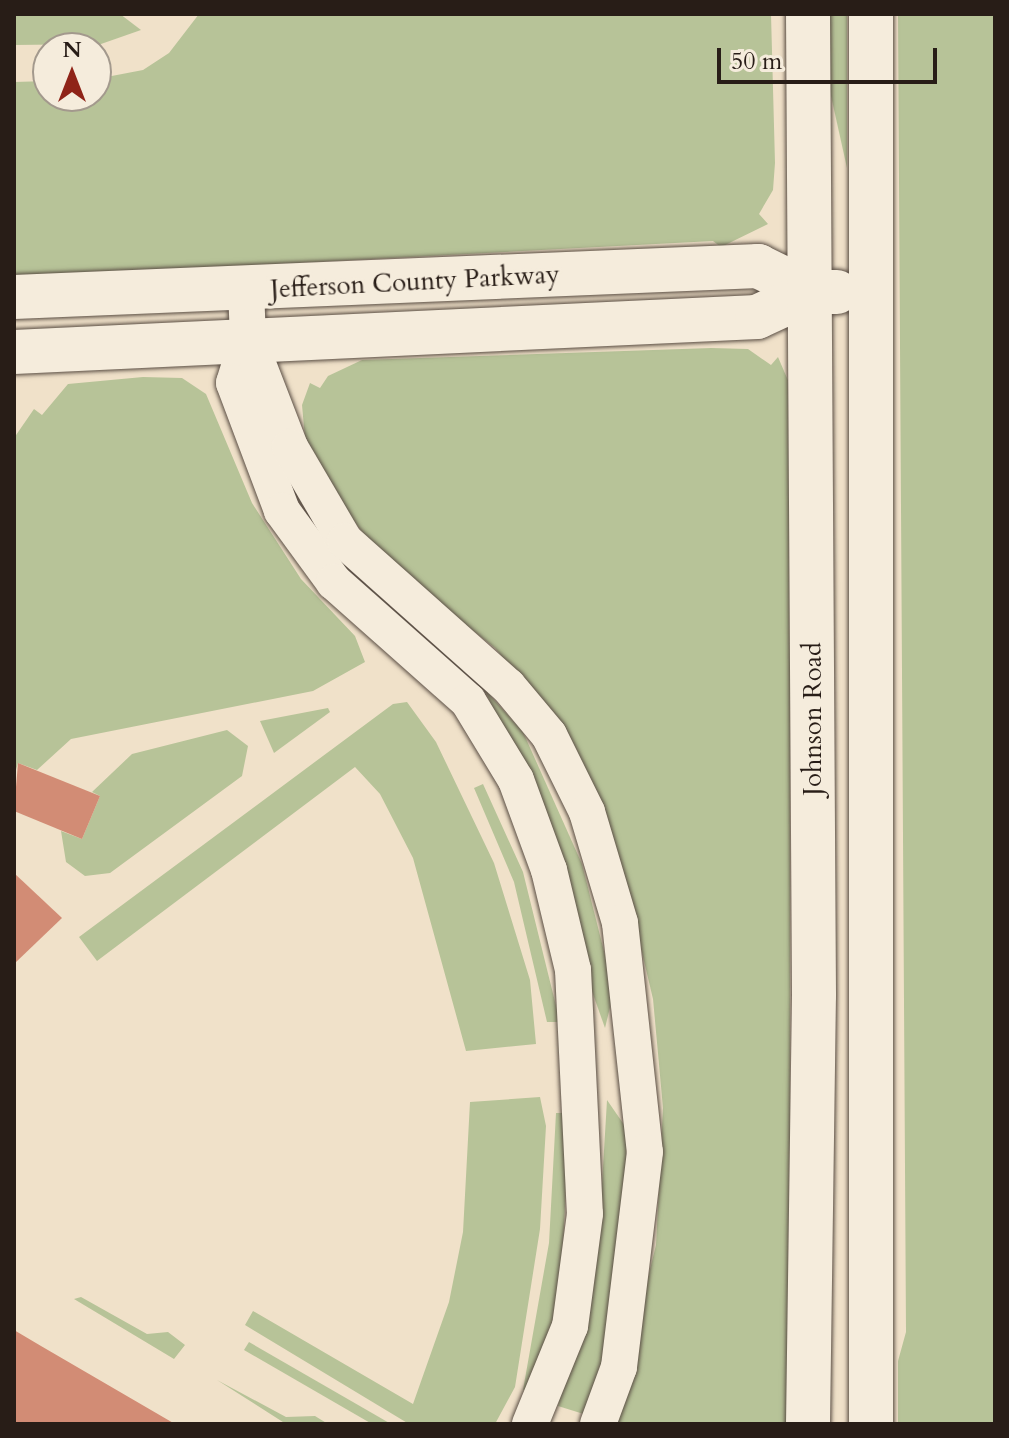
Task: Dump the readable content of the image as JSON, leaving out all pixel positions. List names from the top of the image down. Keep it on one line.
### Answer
{"streets":{"main road":["Jefferson County Parkway","Johnson Road"]},"crossings":[["Jefferson County Parkway","Johnson Road"]],"scale_bar":"50 m","north":"top"}
